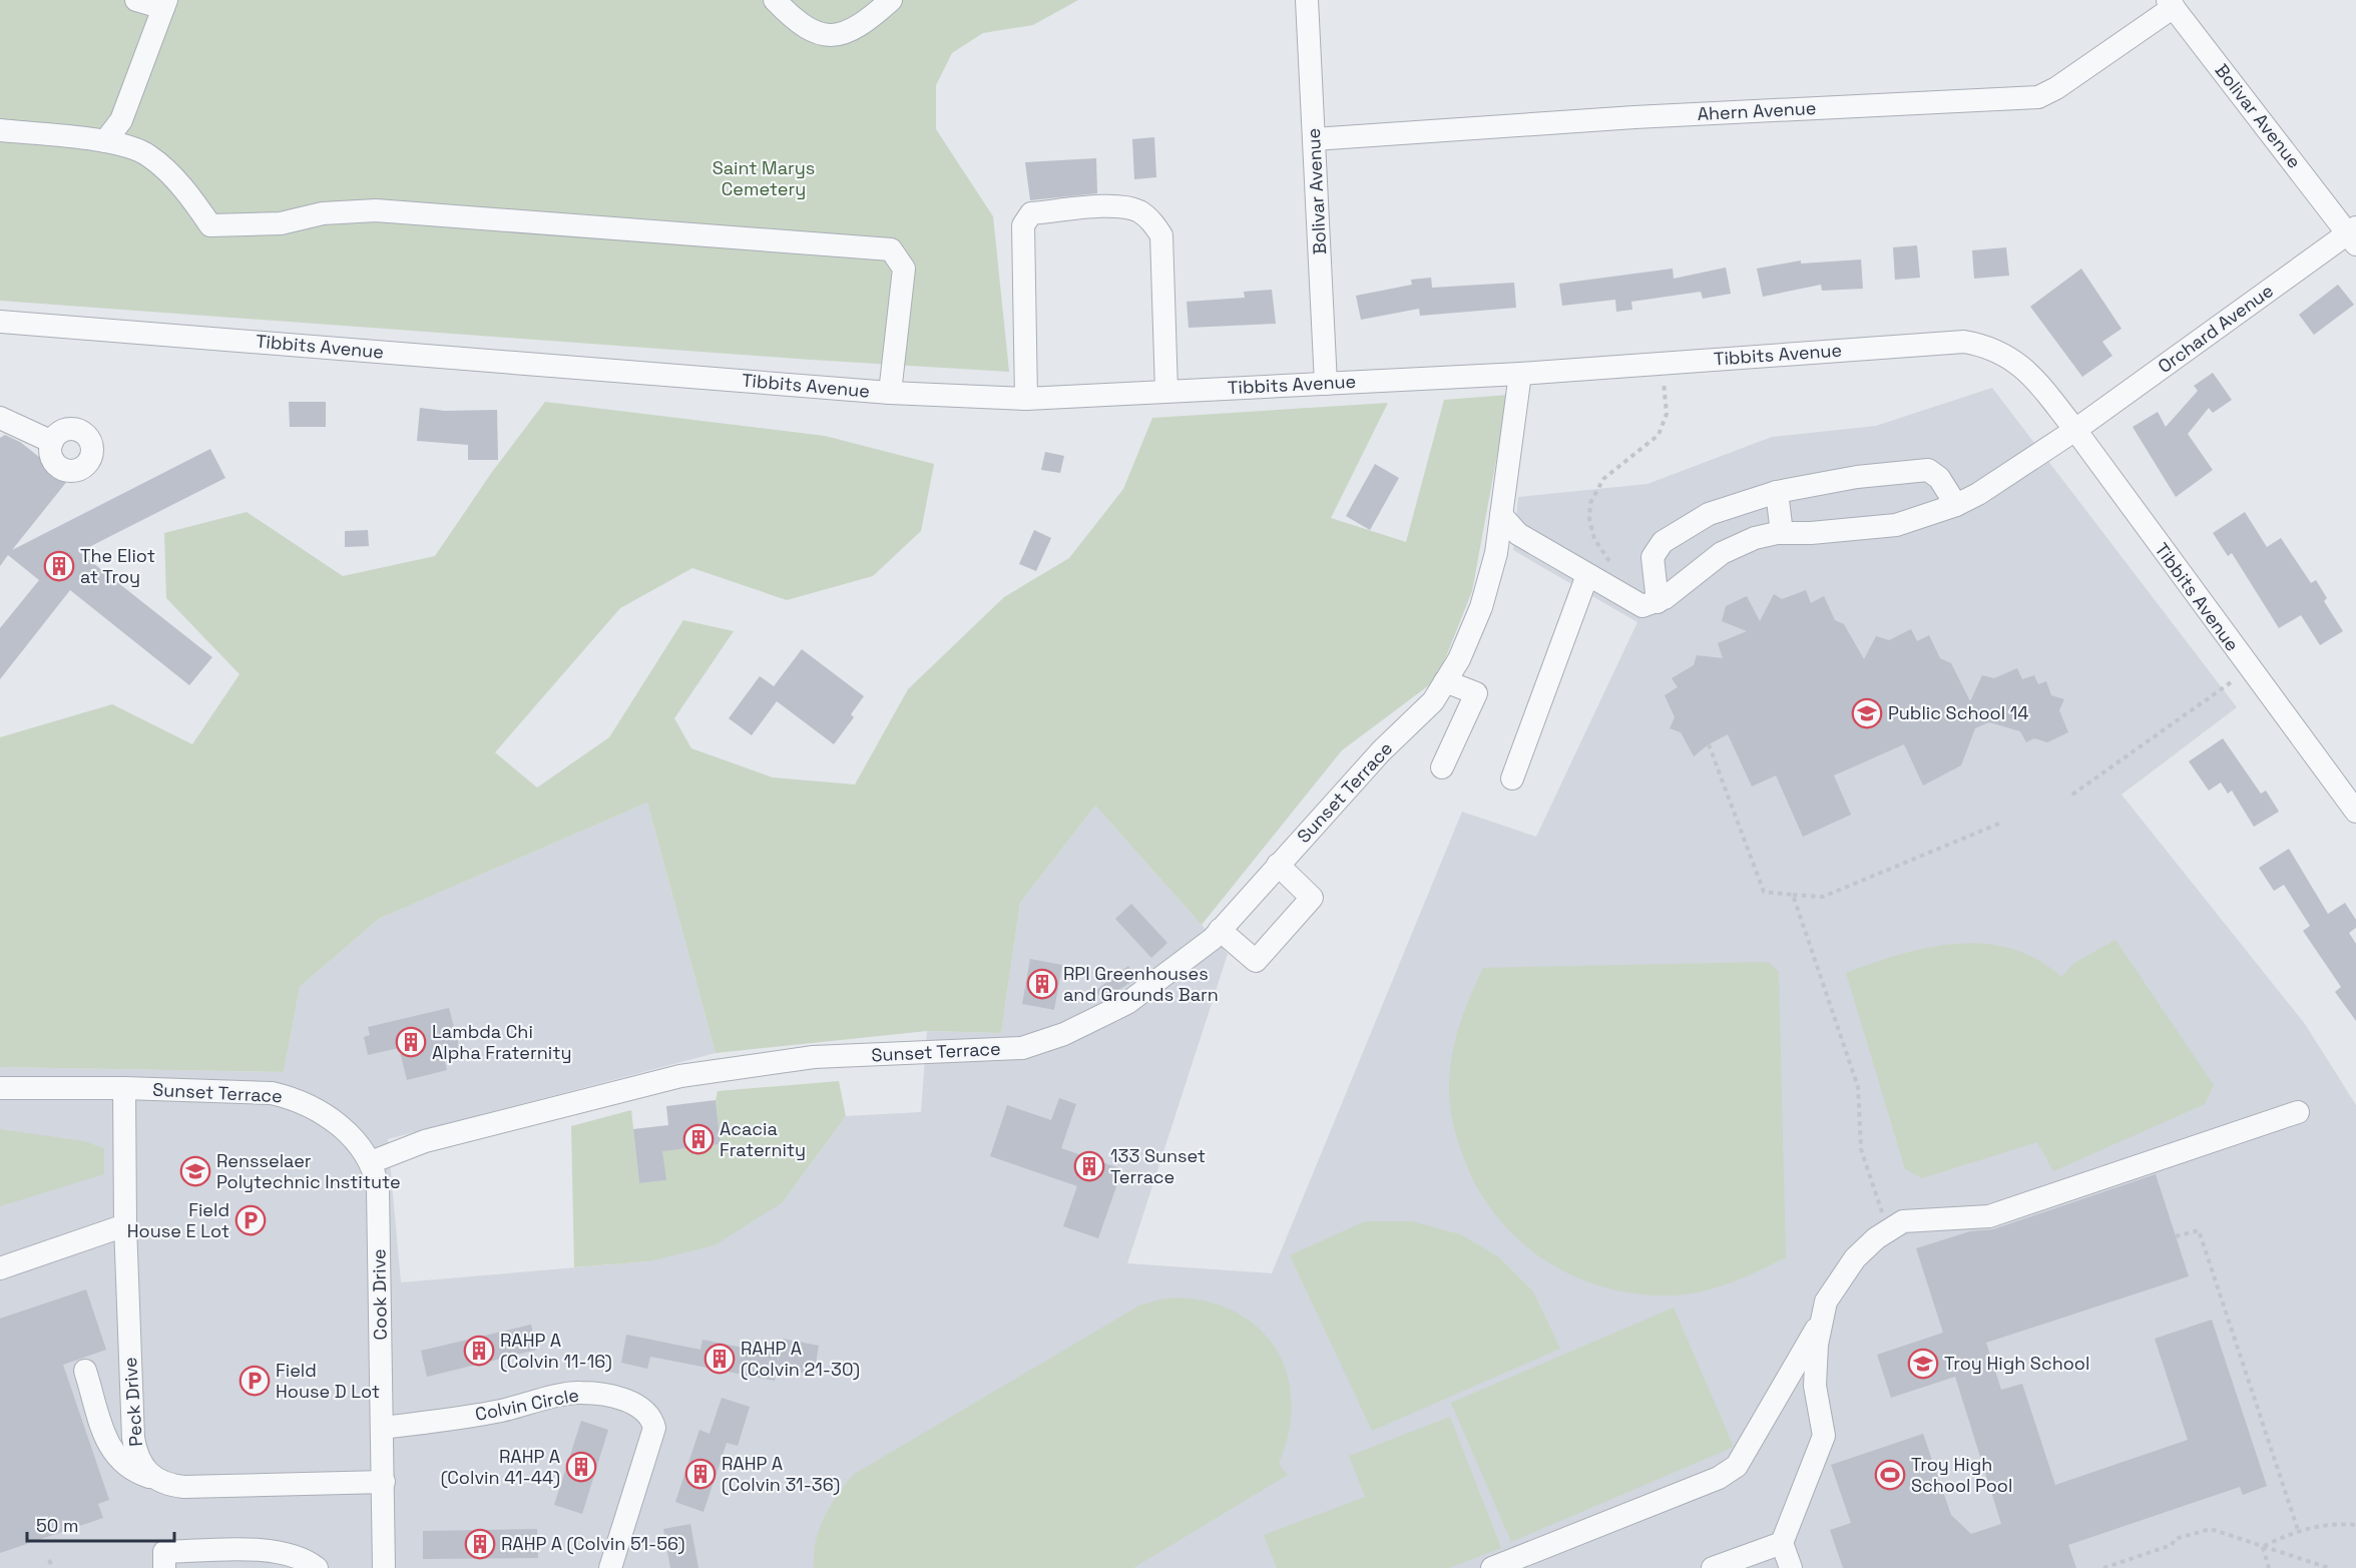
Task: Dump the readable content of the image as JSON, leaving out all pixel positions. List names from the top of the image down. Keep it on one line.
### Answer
{"streets":{"street":["Ahern Avenue","Bolivar Avenue","Orchard Avenue","Tibbits Avenue","Sunset Terrace","Cook Drive","Peck Drive","Colvin Circle"]},"crossings":[["Ahern Avenue","Bolivar Avenue"],["Bolivar Avenue","Orchard Avenue"],["Bolivar Avenue","Tibbits Avenue"],["Orchard Avenue","Tibbits Avenue"],["Tibbits Avenue","Sunset Terrace"],["Sunset Terrace","Cook Drive"],["Sunset Terrace","Peck Drive"],["Cook Drive","Colvin Circle"]],"parks":["Saint Marys Cemetery"],"places":{"building":["The Eliot at Troy","RPI Greenhouses and Grounds Barn","Lambda Chi Alpha Fraternity","Acacia Fraternity","133 Sunset Terrace","RAHP A (Colvin 11-16)","RAHP A (Colvin 21-30)","RAHP A (Colvin 41-44)","RAHP A (Colvin 31-36)","RAHP A (Colvin 51-56)"],"school or university":["Public School 14","Rensselaer Polytechnic Institute","Troy High School"],"parking":["Field House E Lot","Field House D Lot"],"sports":["Troy High School Pool"]},"scale_bar":"50 m"}
